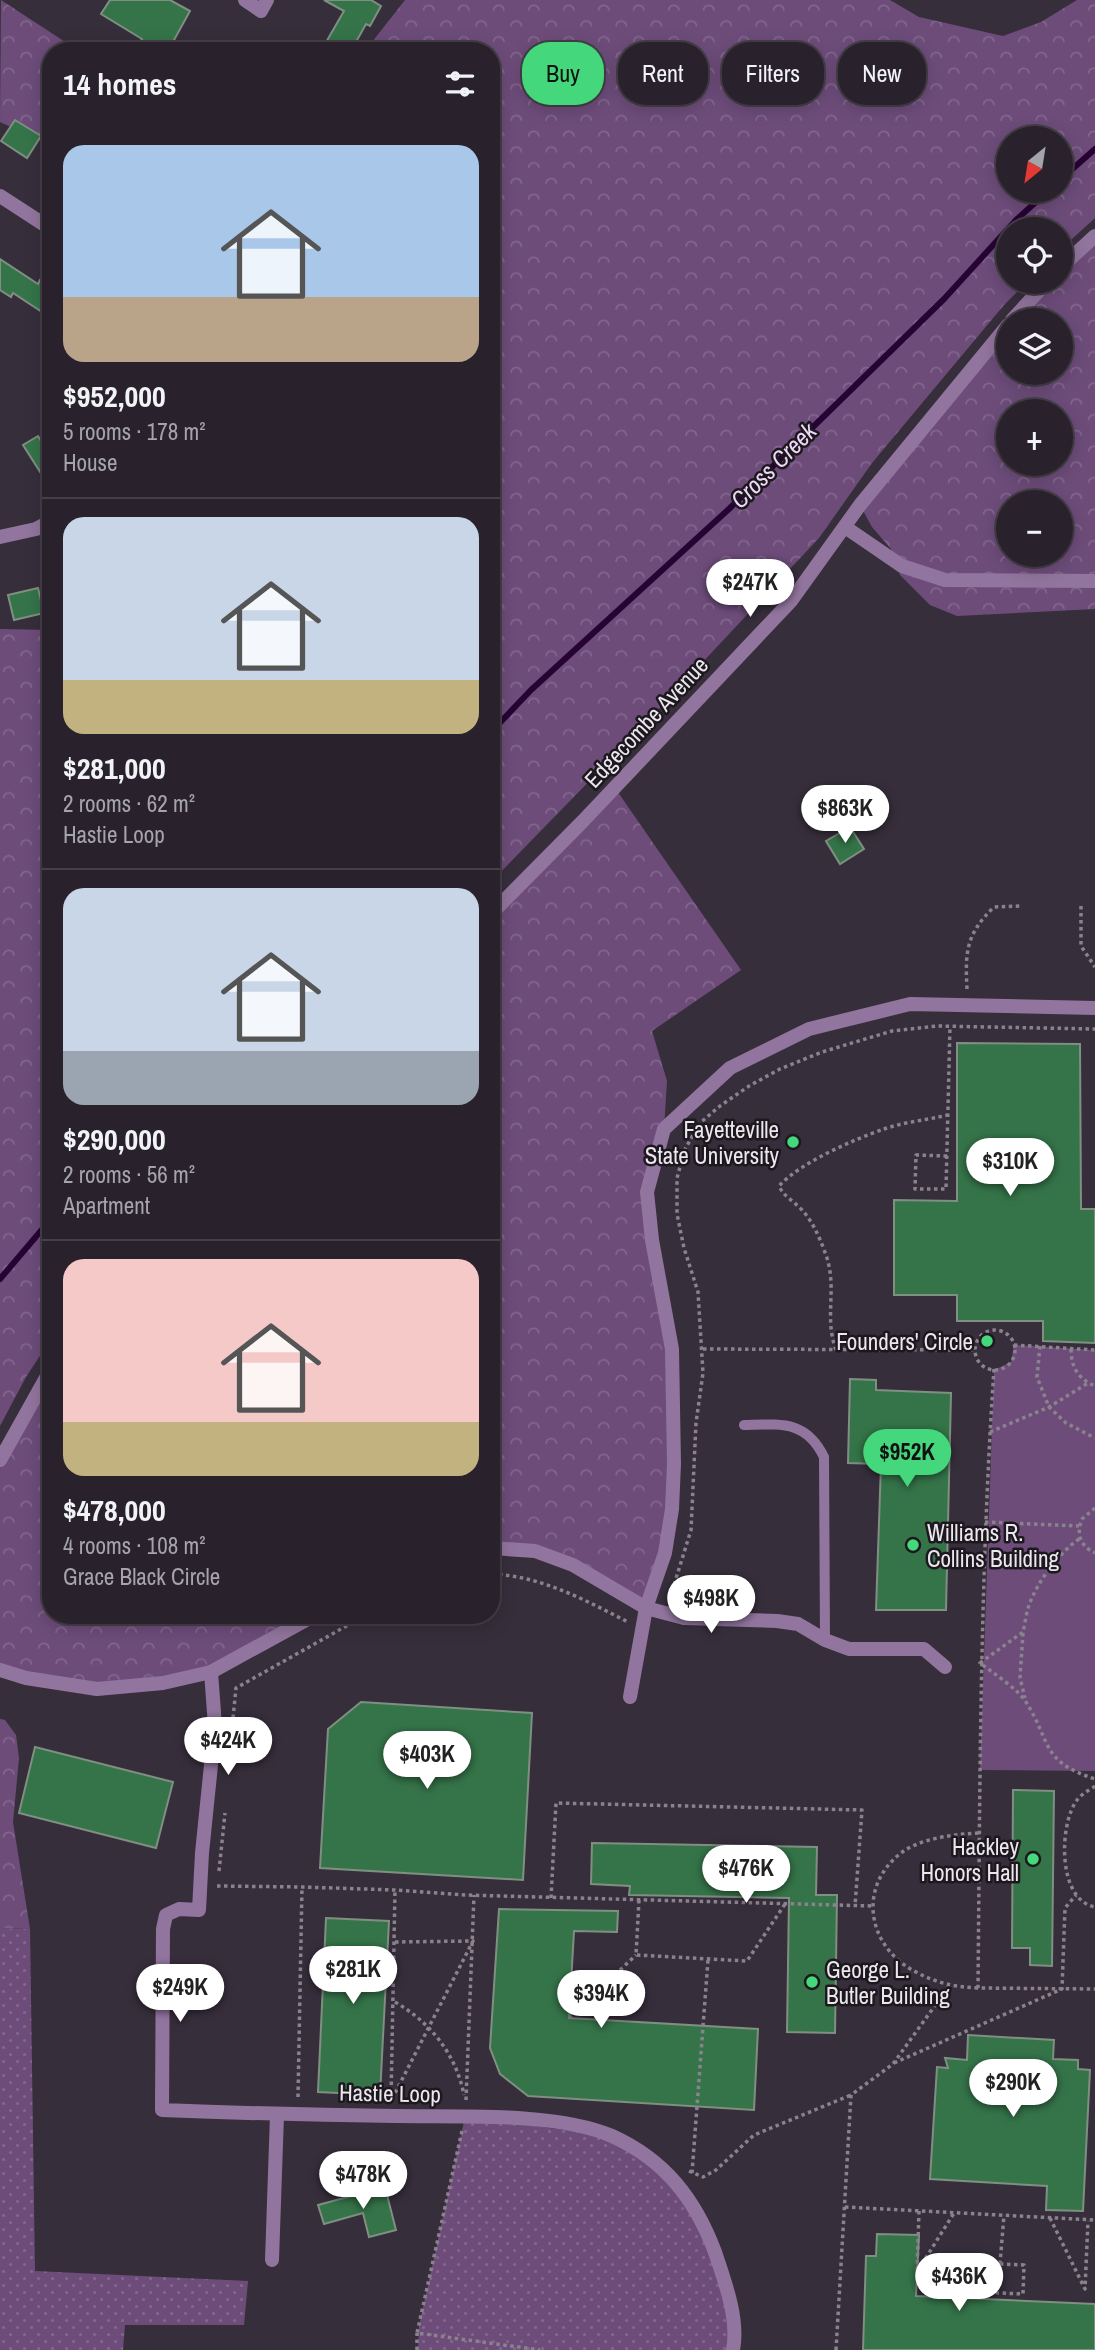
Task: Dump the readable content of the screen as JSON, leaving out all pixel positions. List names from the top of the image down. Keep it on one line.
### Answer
{"streets":{"street":["Edgecombe Avenue","Hastie Loop"]},"water":["Cross Creek"],"places":["Fayetteville State University","Founders' Circle","Williams R. Collins Building","Hackley Honors Hall","George L. Butler Building"],"north":"bottom left","page":{"chip":["Buy","Rent","Filters","New"],"heading":"14 homes","map_buttons":["+","−"],"list":[{"name":"$952,000","note":"5 rooms · 178 m² · House"},{"name":"$281,000","note":"2 rooms · 62 m² · Hastie Loop"},{"name":"$290,000","note":"2 rooms · 56 m² · Apartment"},{"name":"$478,000","note":"4 rooms · 108 m² · Grace Black Circle"}],"price":["$247K","$863K","$310K","$952K","$498K","$424K","$403K","$476K","$281K","$249K","$394K","$290K","$478K","$436K"]}}
